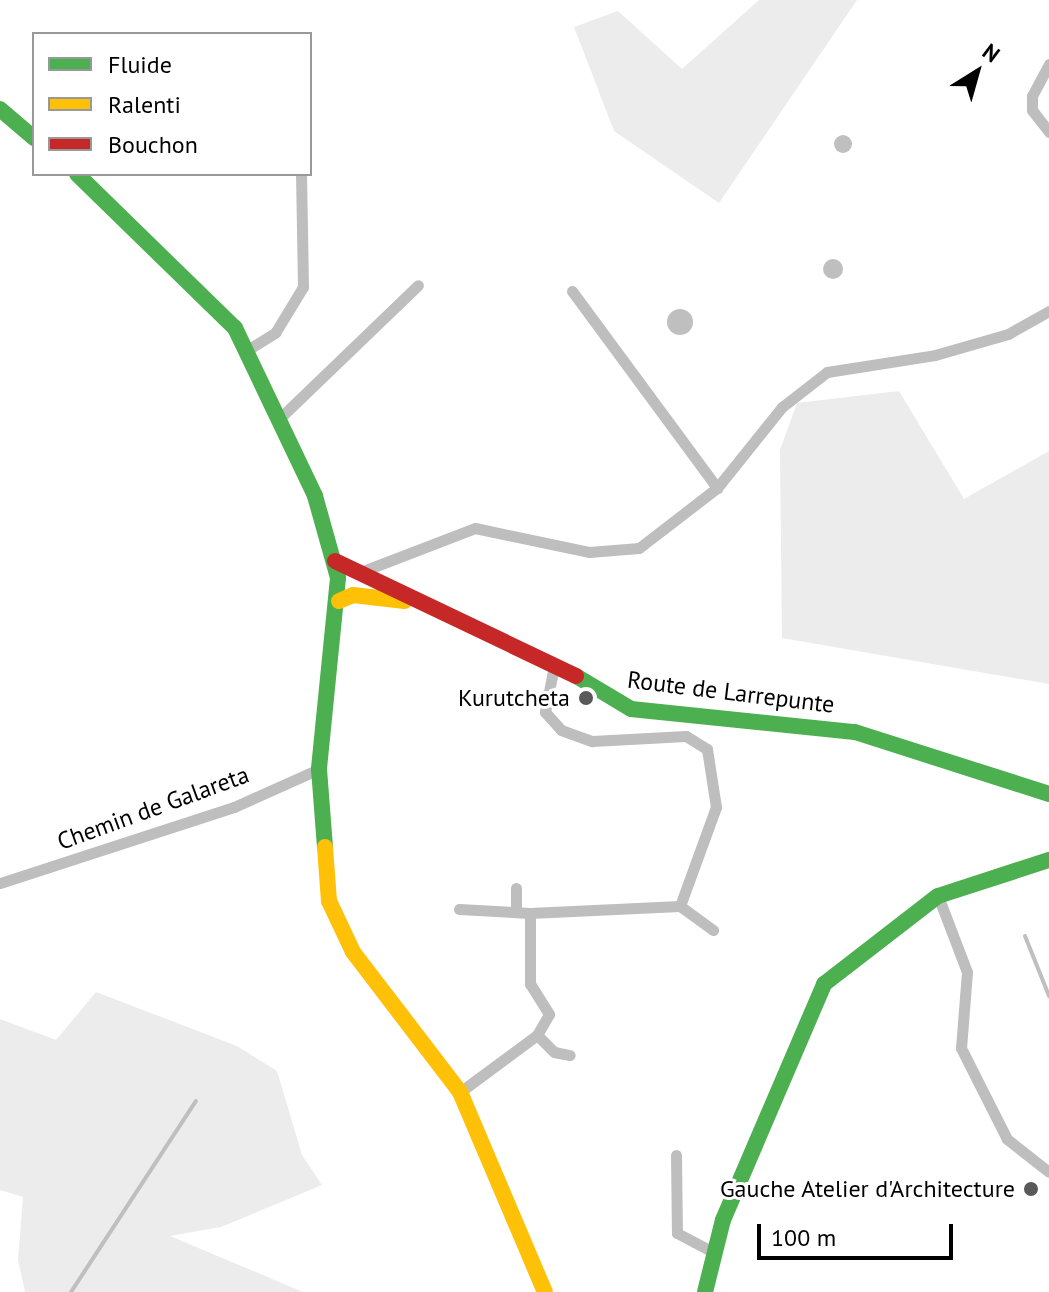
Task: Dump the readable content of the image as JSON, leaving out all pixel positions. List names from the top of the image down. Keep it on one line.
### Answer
{"streets":{"street":["Route de Larrepunte","Chemin de Galareta"]},"places":["Kurutcheta","Gauche Atelier d'Architecture"],"legend":["Fluide","Ralenti","Bouchon"],"scale_bar":"100 m","north":"top right"}
